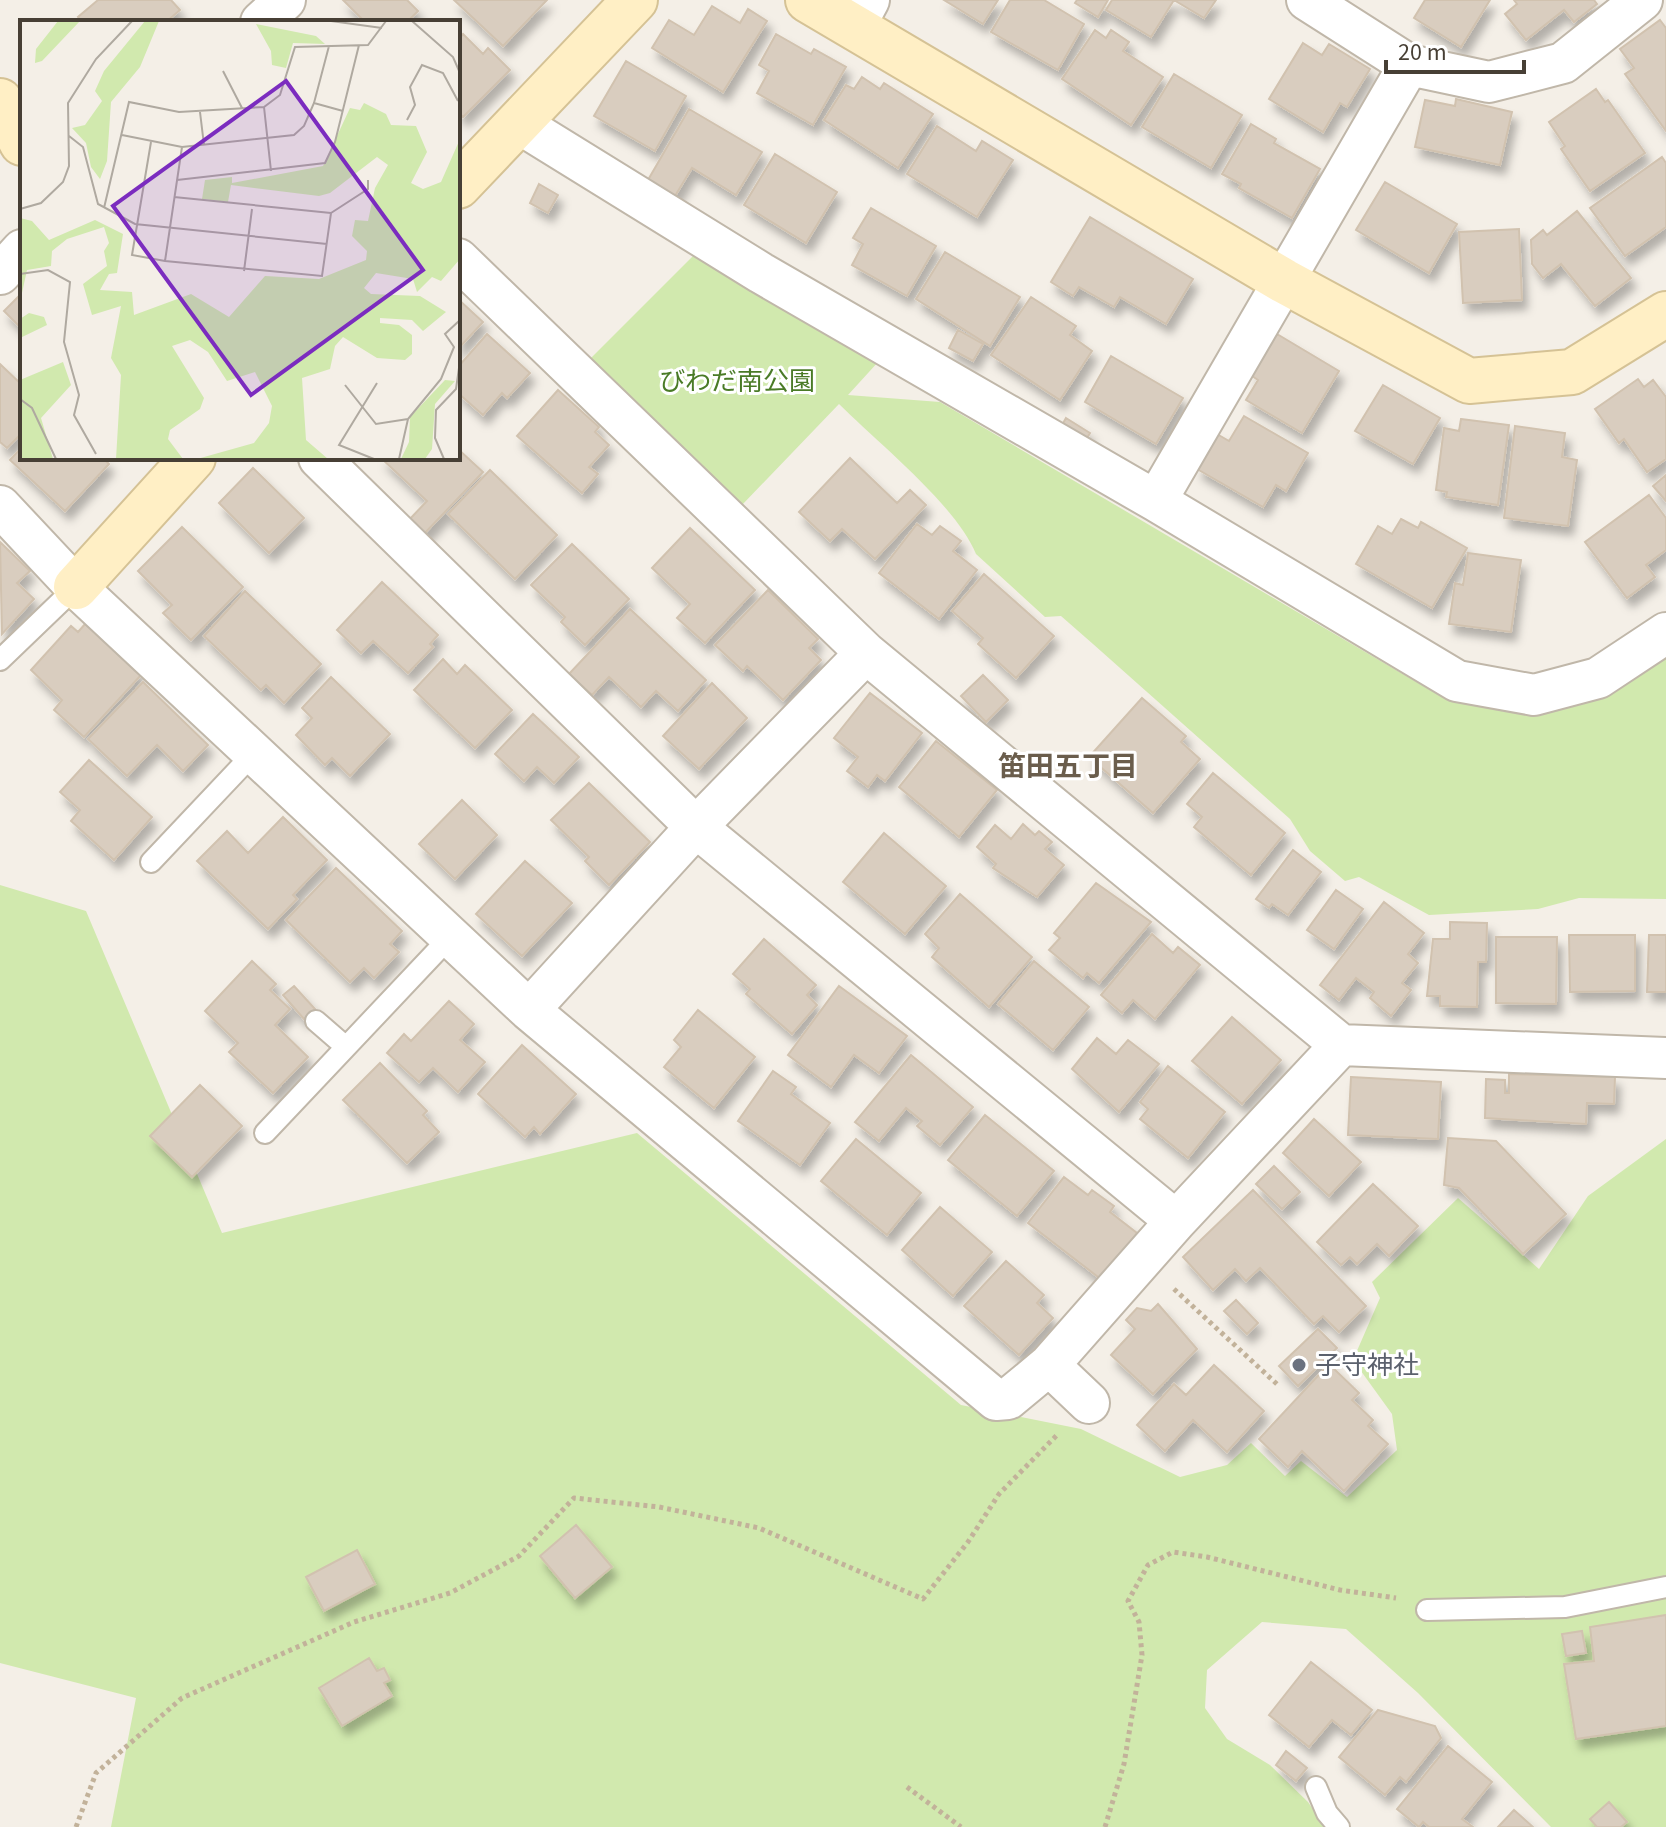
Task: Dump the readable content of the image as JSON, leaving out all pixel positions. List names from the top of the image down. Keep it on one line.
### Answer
{"districts":["笛田五丁目"],"parks":["びわだ南公園"],"places":["子守神社"],"scale_bar":"20 m"}
